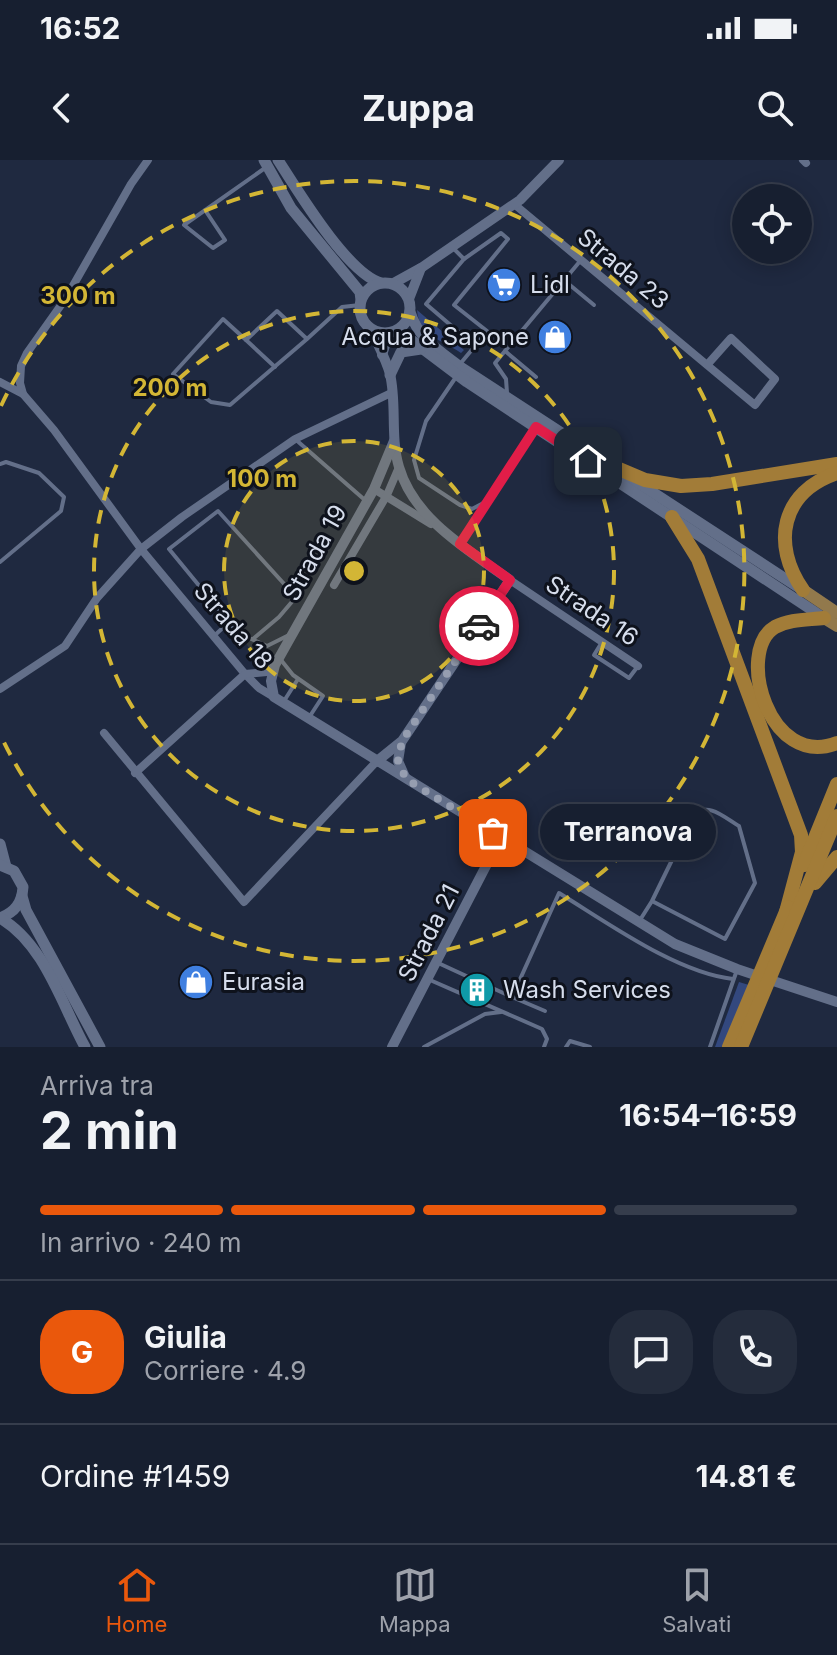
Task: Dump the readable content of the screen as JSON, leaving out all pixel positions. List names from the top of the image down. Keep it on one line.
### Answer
{"streets":{"street":["Strada 23","Strada 19","Strada 16","Strada 18","Strada 21"]},"crossings":[["Strada 19","Strada 16"],["Strada 19","Strada 18"],["Strada 18","Strada 21"]],"places":{"supermarket":["Lidl"],"shop":["Acqua & Sapone","Eurasia"],"other":["Terranova"],"building":["Wash Services"]},"page":{"status":"16:52","header":"Zuppa","bubble":"Terranova","heading":["2 min","Arriva tra","16:54–16:59"],"panel":["Giulia","Corriere · 4.9","Ordine #1459","14.81 €"],"bar":"In arrivo · 240 m","round":"G","tabs":["Home","Mappa","Salvati"]},"rings":["300 m","200 m","100 m"]}
